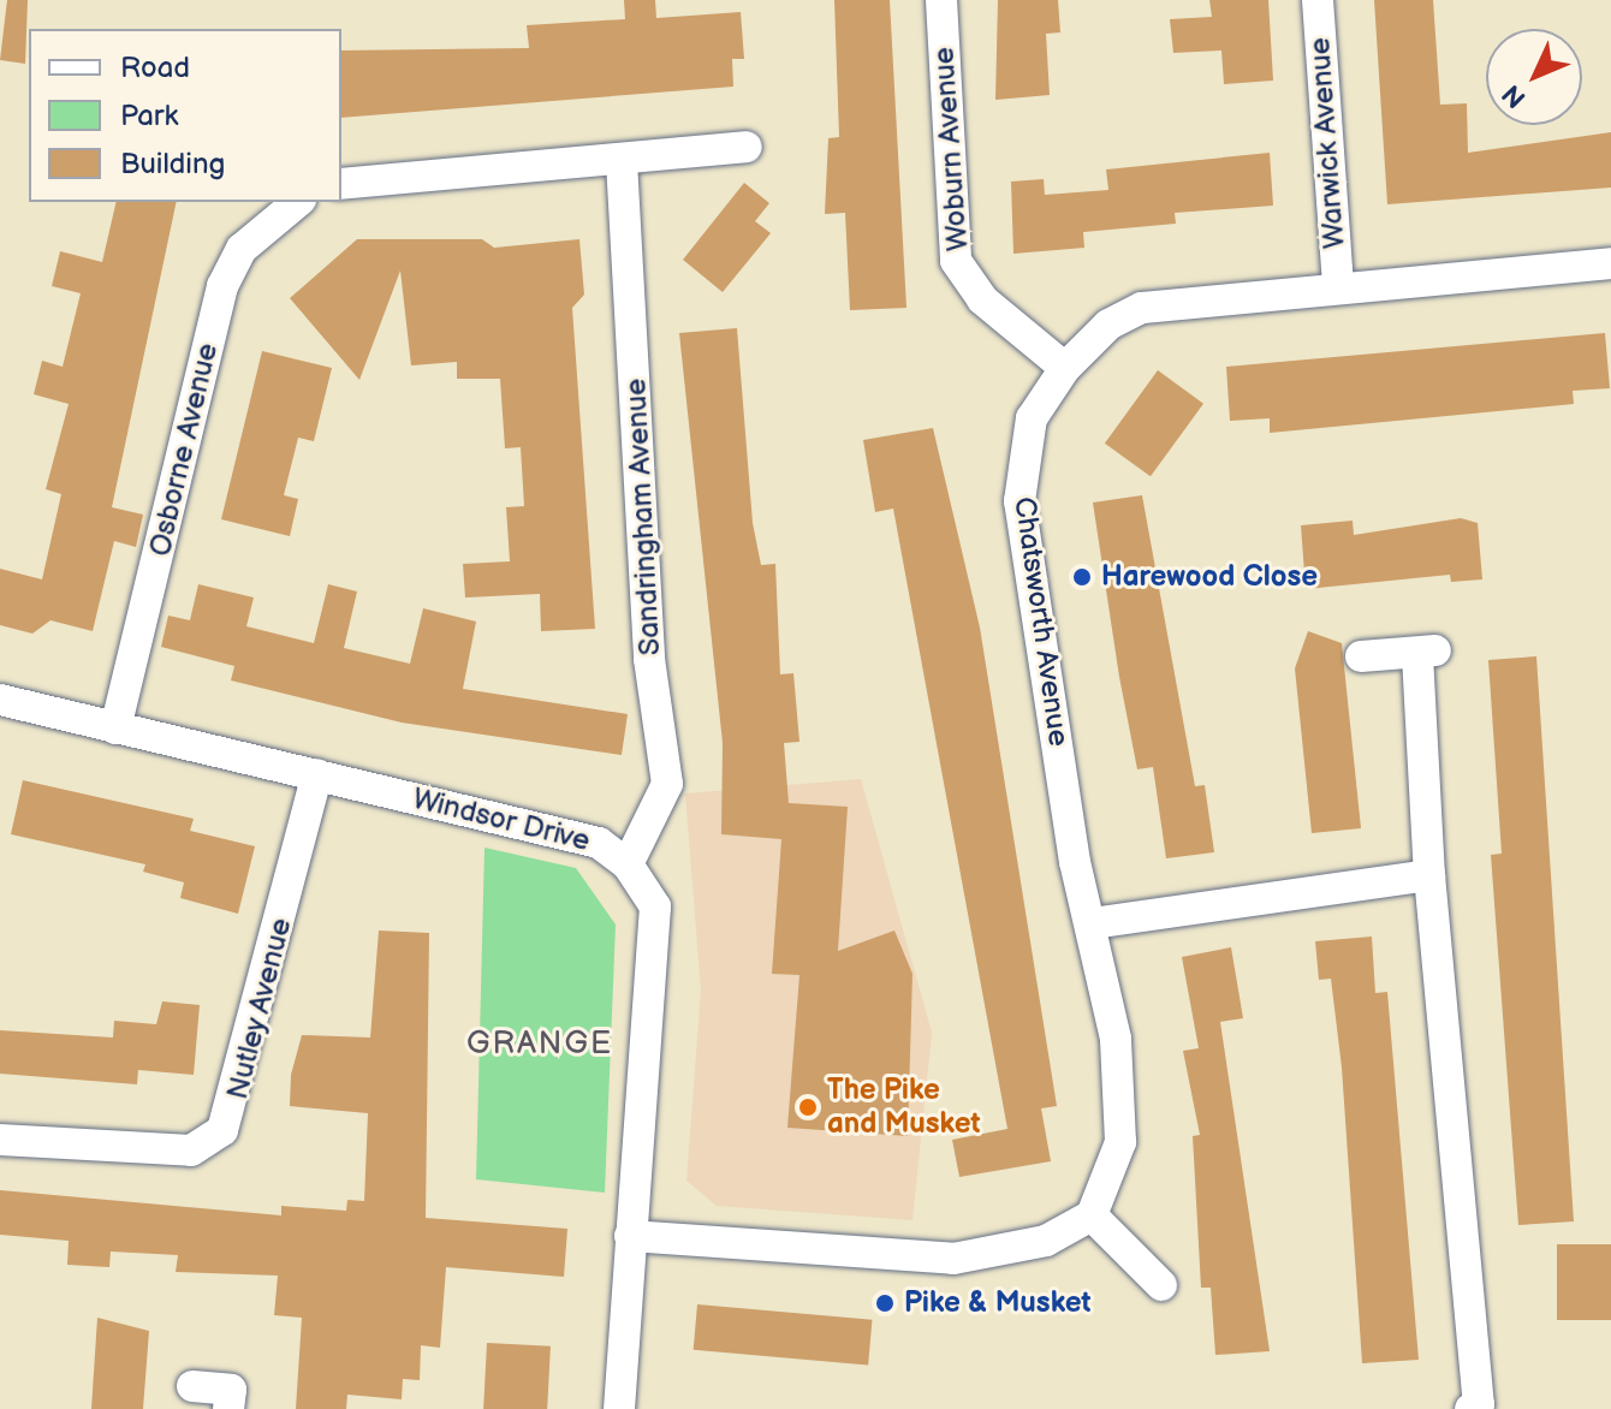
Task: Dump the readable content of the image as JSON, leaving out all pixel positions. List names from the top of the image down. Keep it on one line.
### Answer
{"streets":{"street":["Warwick Avenue","Woburn Avenue","Osborne Avenue","Sandringham Avenue","Chatsworth Avenue","Windsor Drive","Nutley Avenue"]},"crossings":[["Warwick Avenue","Chatsworth Avenue"],["Woburn Avenue","Chatsworth Avenue"],["Osborne Avenue","Windsor Drive"],["Sandringham Avenue","Windsor Drive"],["Windsor Drive","Nutley Avenue"]],"districts":["GRANGE"],"places":["Harewood Close","The Pike and Musket","Pike & Musket"],"legend":["Road","Park","Building"],"north":"bottom left"}
